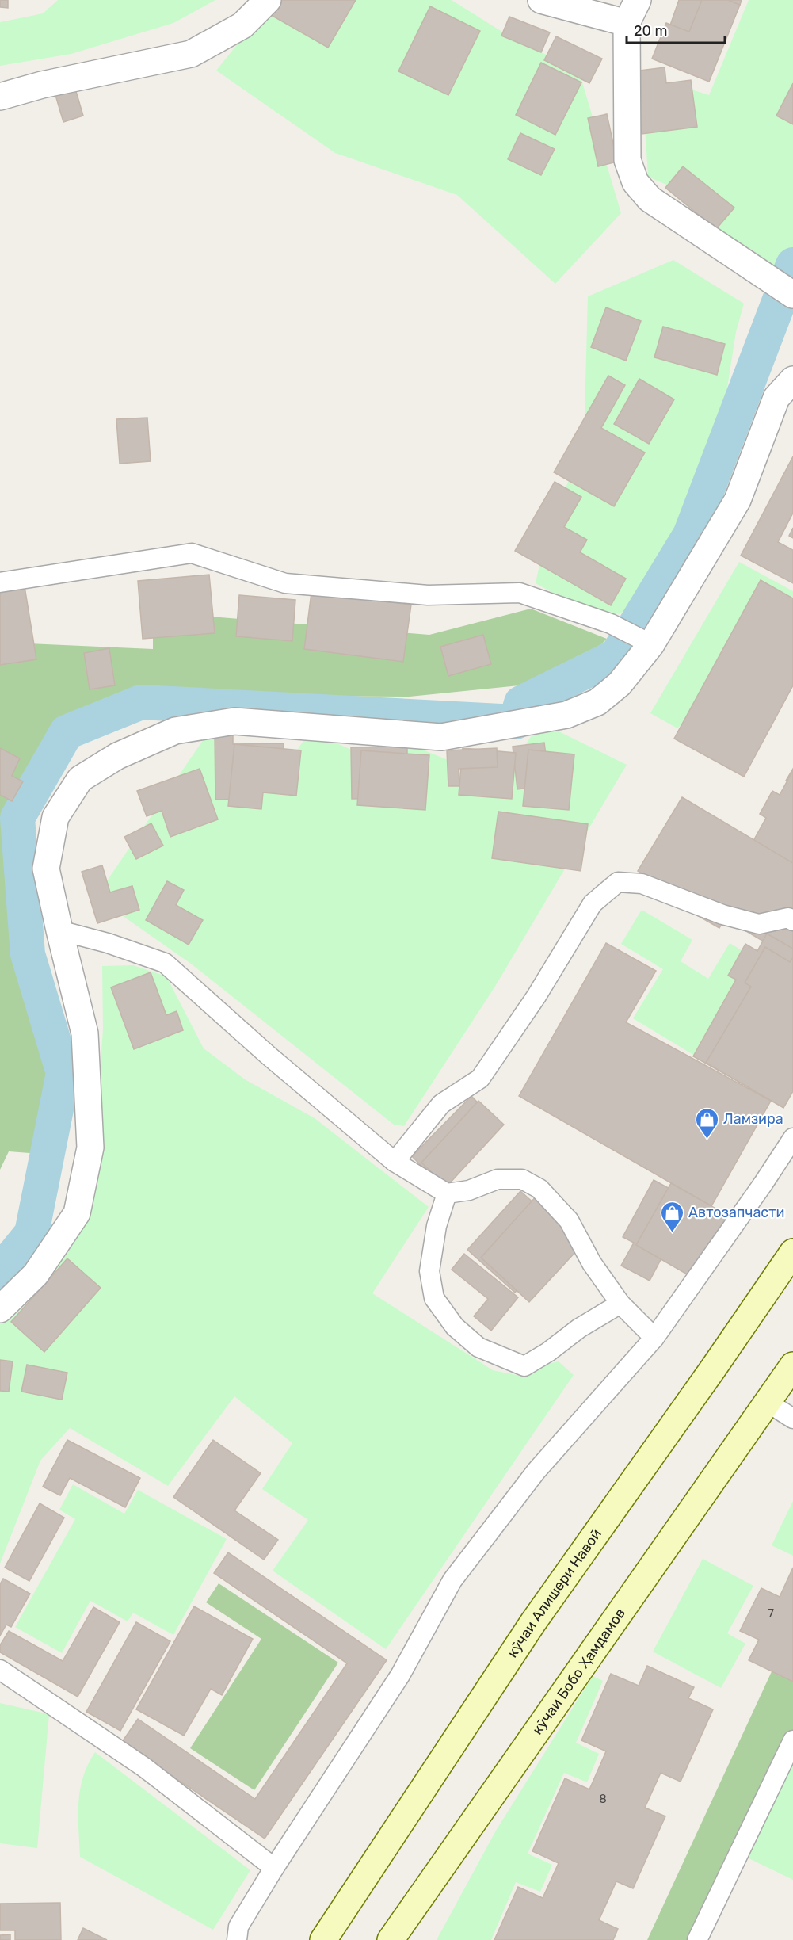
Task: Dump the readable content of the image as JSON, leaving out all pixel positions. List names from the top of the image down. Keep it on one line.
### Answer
{"streets":{"street":["кӯчаи Алишери Навоӣ","кӯчаи Бобо Ҳамдамов"]},"places":{"shop":["Ламзира","Автозапчасти"]},"house_numbers":["7","8"],"scale_bar":"20 m"}
